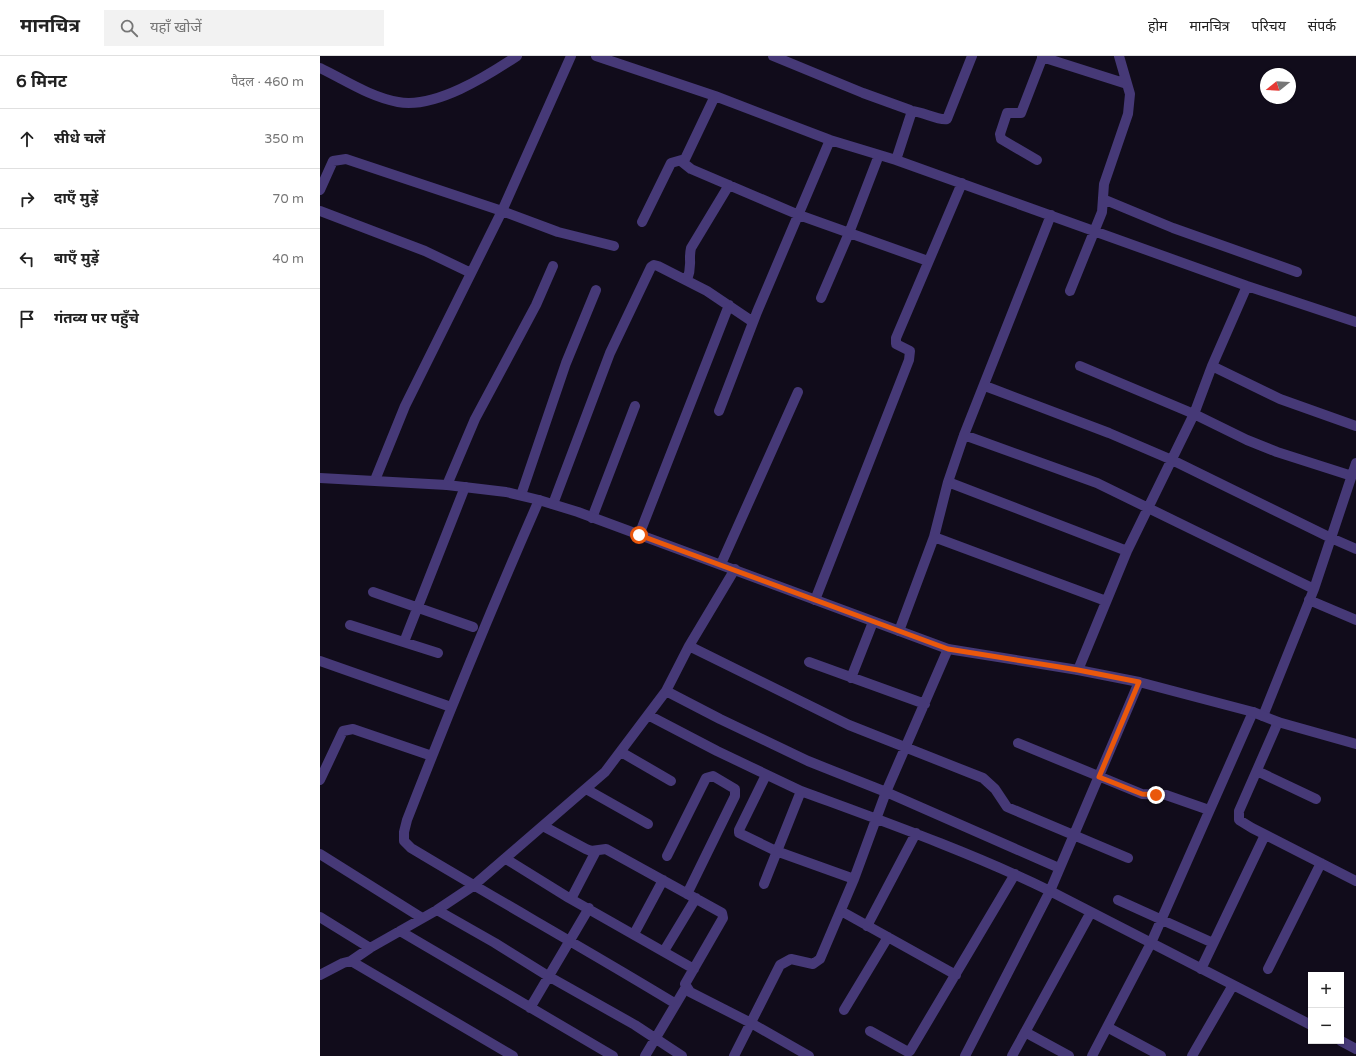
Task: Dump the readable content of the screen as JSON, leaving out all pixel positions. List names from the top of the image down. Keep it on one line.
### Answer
{"north":"left","page":{"header":"मानचित्र","search":"यहाँ खोजें","nav":["होम","मानचित्र","परिचय","संपर्क"],"heading":["6 मिनट","पैदल · 460 m"],"list":[["सीधे चलें","350 m"],["दाएँ मुड़ें","70 m"],["बाएँ मुड़ें","40 m"],"गंतव्य पर पहुँचे"],"map_buttons":["+","−"]}}
